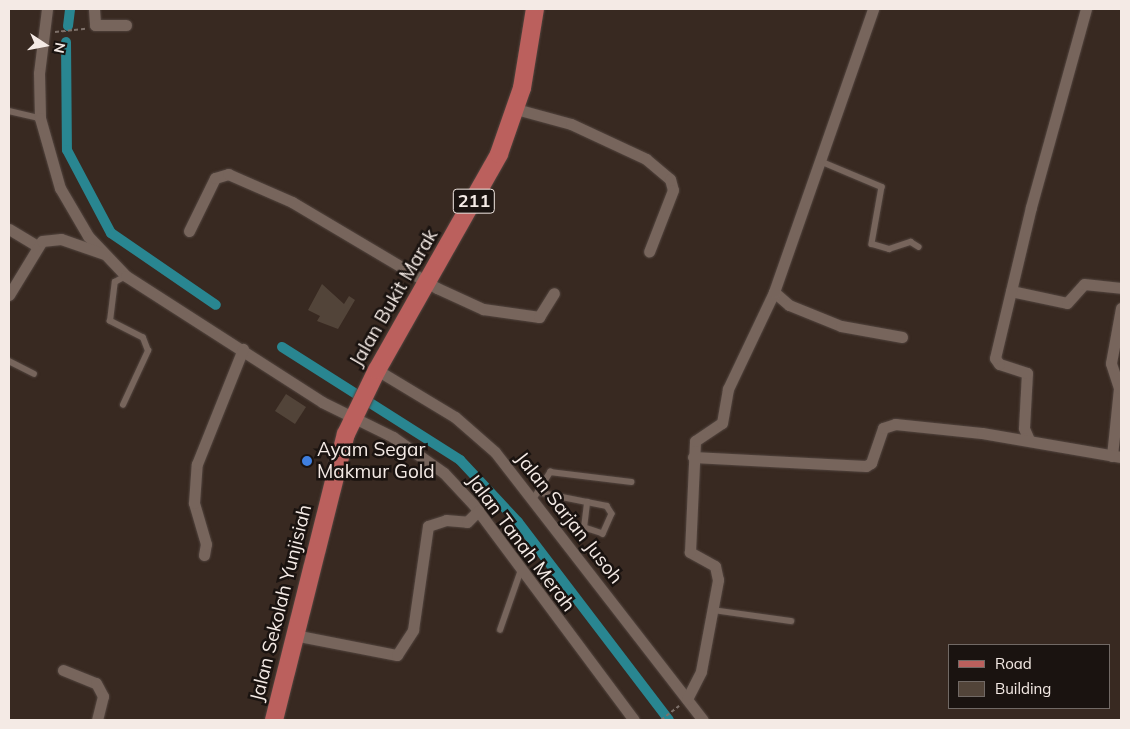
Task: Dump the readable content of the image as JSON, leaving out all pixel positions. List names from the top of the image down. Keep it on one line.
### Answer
{"streets":{"main road":["211","Jalan Bukit Marak","Jalan Sekolah Yunjisiah"],"street":["Jalan Sarjan Jusoh","Jalan Tanah Merah"]},"crossings":[["Jalan Bukit Marak","Jalan Sarjan Jusoh"],["Jalan Bukit Marak","Jalan Tanah Merah"],["Jalan Bukit Marak","Jalan Sekolah Yunjisiah"],["Jalan Tanah Merah","Jalan Sekolah Yunjisiah"]],"places":["Ayam Segar Makmur Gold"],"legend":["Road","Building"],"north":"right"}
